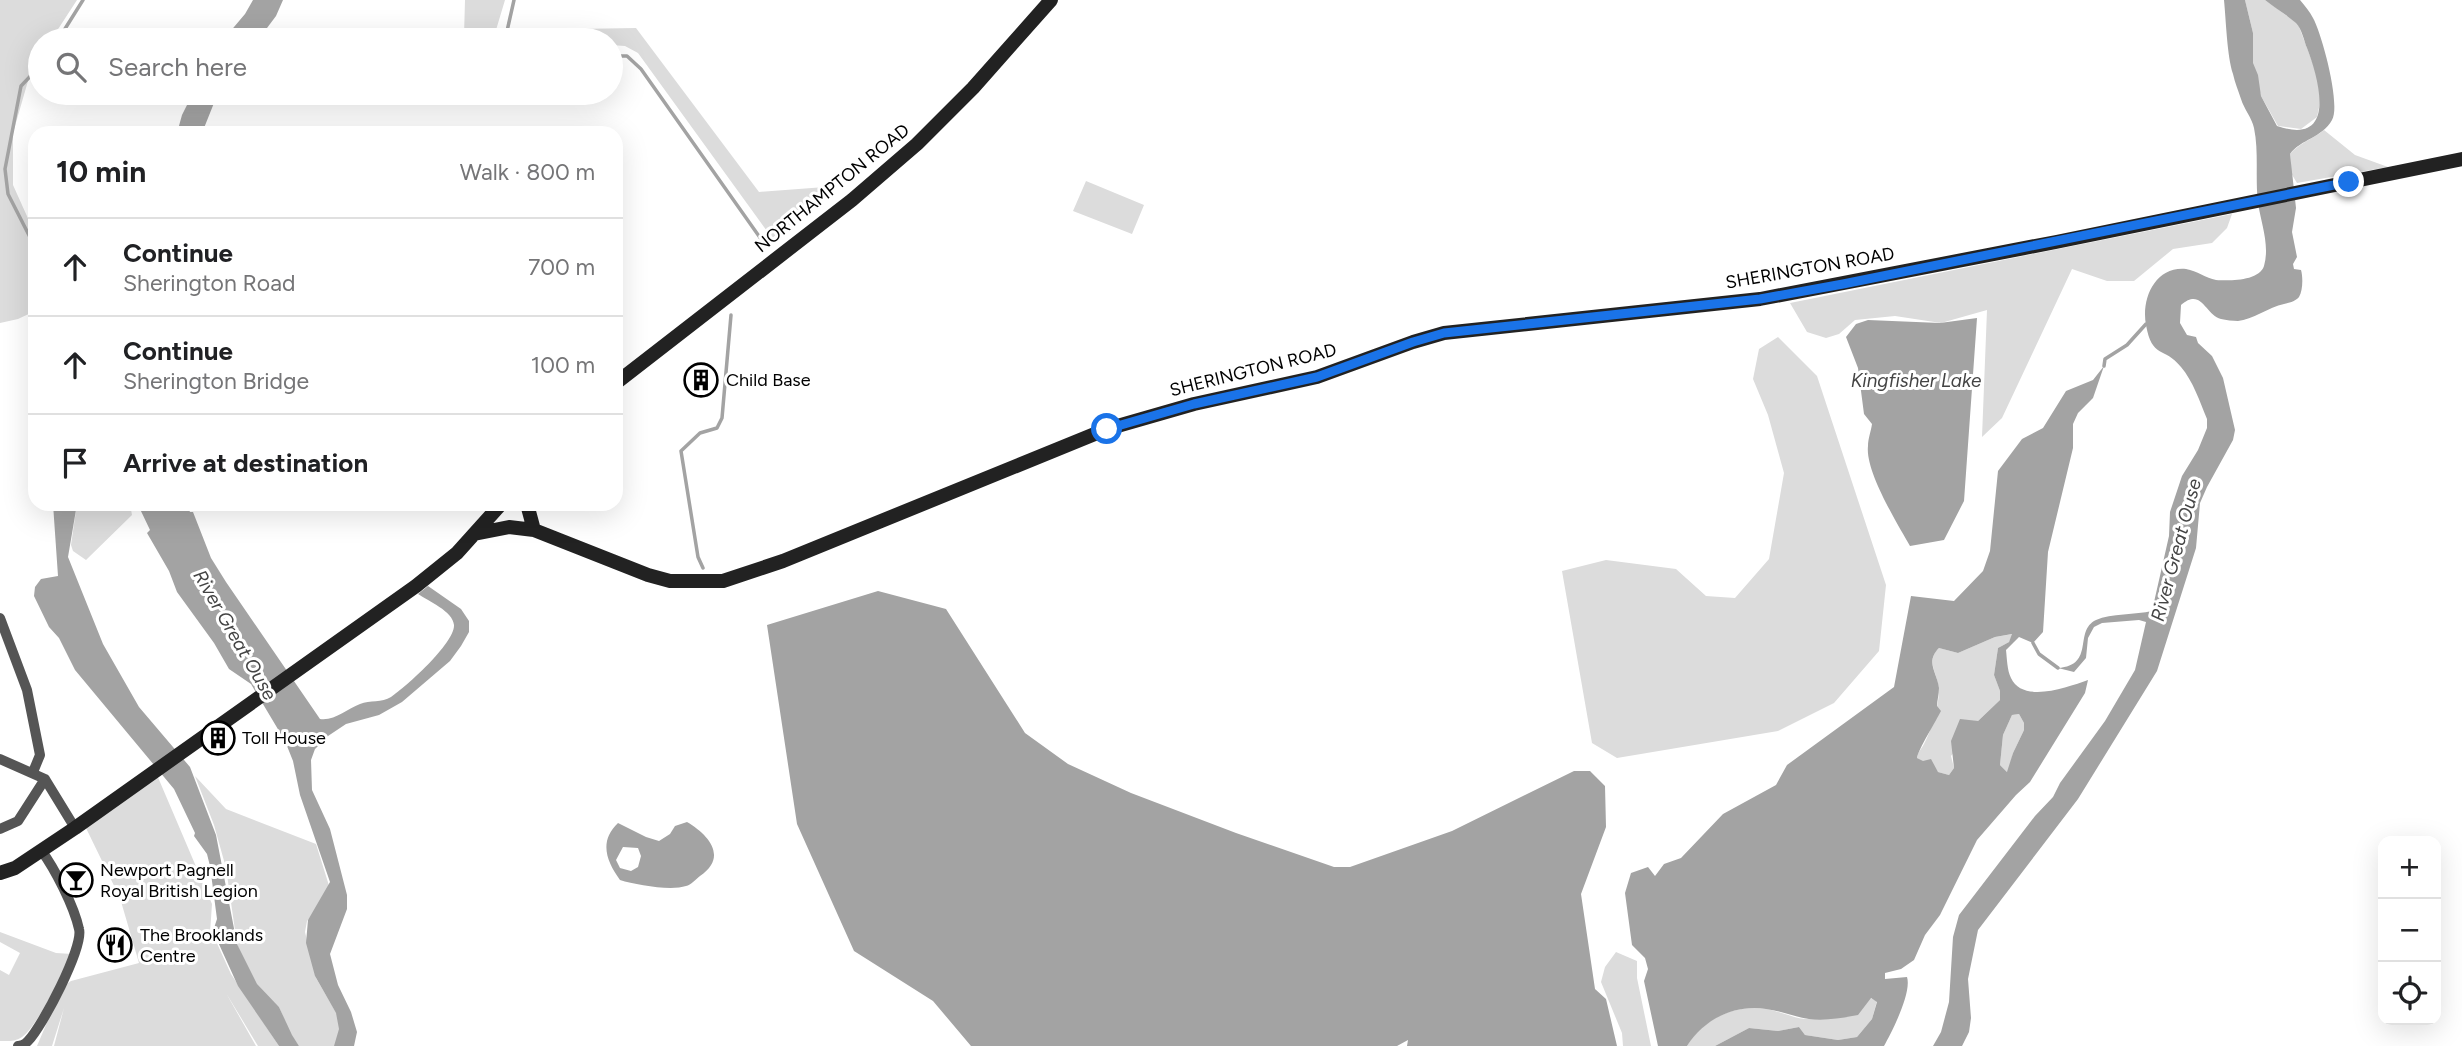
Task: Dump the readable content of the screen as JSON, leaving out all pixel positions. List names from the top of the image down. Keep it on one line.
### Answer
{"streets":{"street":["NORTHAMPTON ROAD","SHERINGTON ROAD"]},"water":["Kingfisher Lake","River Great Ouse"],"places":{"building":["Child Base","Toll House"],"bar":["Newport Pagnell Royal British Legion"],"restaurant":["The Brooklands Centre"]},"page":{"search":"Search here","heading":["10 min","Walk · 800 m"],"list":[["Continue","Sherington Road","700 m"],["Continue","Sherington Bridge","100 m"],"Arrive at destination"],"map_buttons":["+","−"]}}
